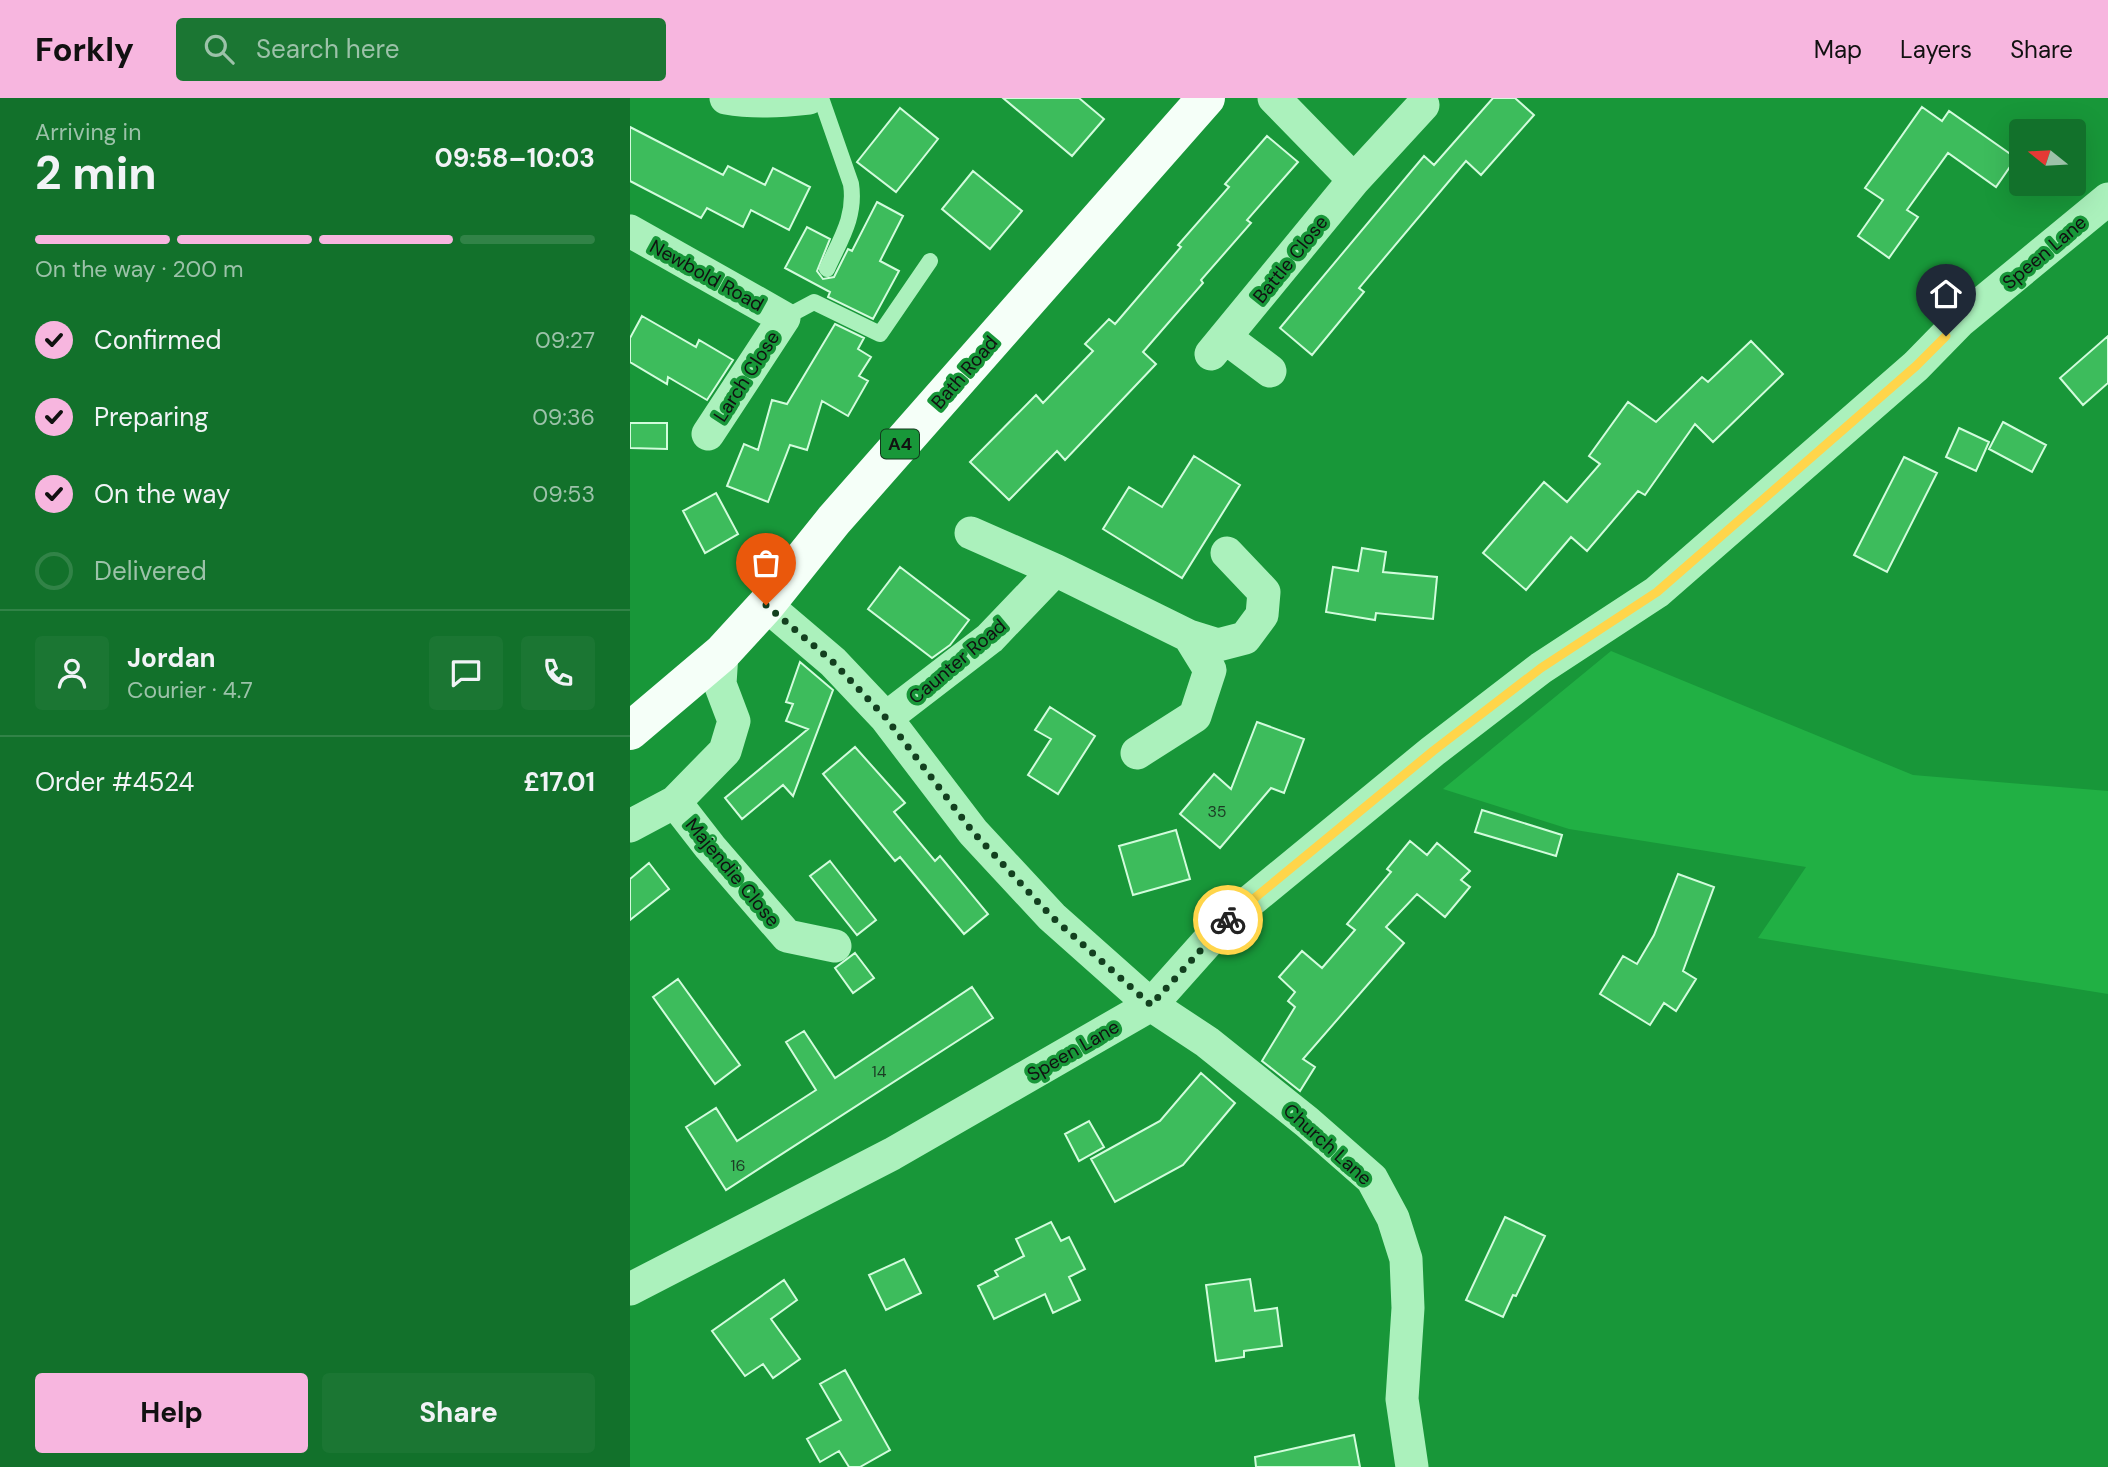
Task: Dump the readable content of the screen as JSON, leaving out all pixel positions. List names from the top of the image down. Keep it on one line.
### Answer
{"streets":{"main road":["Bath Road","A4"],"street":["Speen Lane","Battle Close","Newbold Road","Larch Close","Caunter Road","Majendie Close","Church Lane"]},"crossings":[["Speen Lane","Church Lane"],["Newbold Road","Larch Close"],["Bath Road","Majendie Close"],["Bath Road","Church Lane"],["Caunter Road","Church Lane"]],"house_numbers":["35","14","16"],"north":"left","page":{"header":"Forkly","search":"Search here","nav":["Map","Layers","Share"],"heading":["2 min","Arriving in","09:58–10:03"],"panel":["Jordan","Courier · 4.7","Order #4524","£17.01"],"bar":"On the way · 200 m","list":[["Confirmed","09:27"],["Preparing","09:36"],["On the way","09:53"],"Delivered"],"buttons":["Help","Share"]}}
